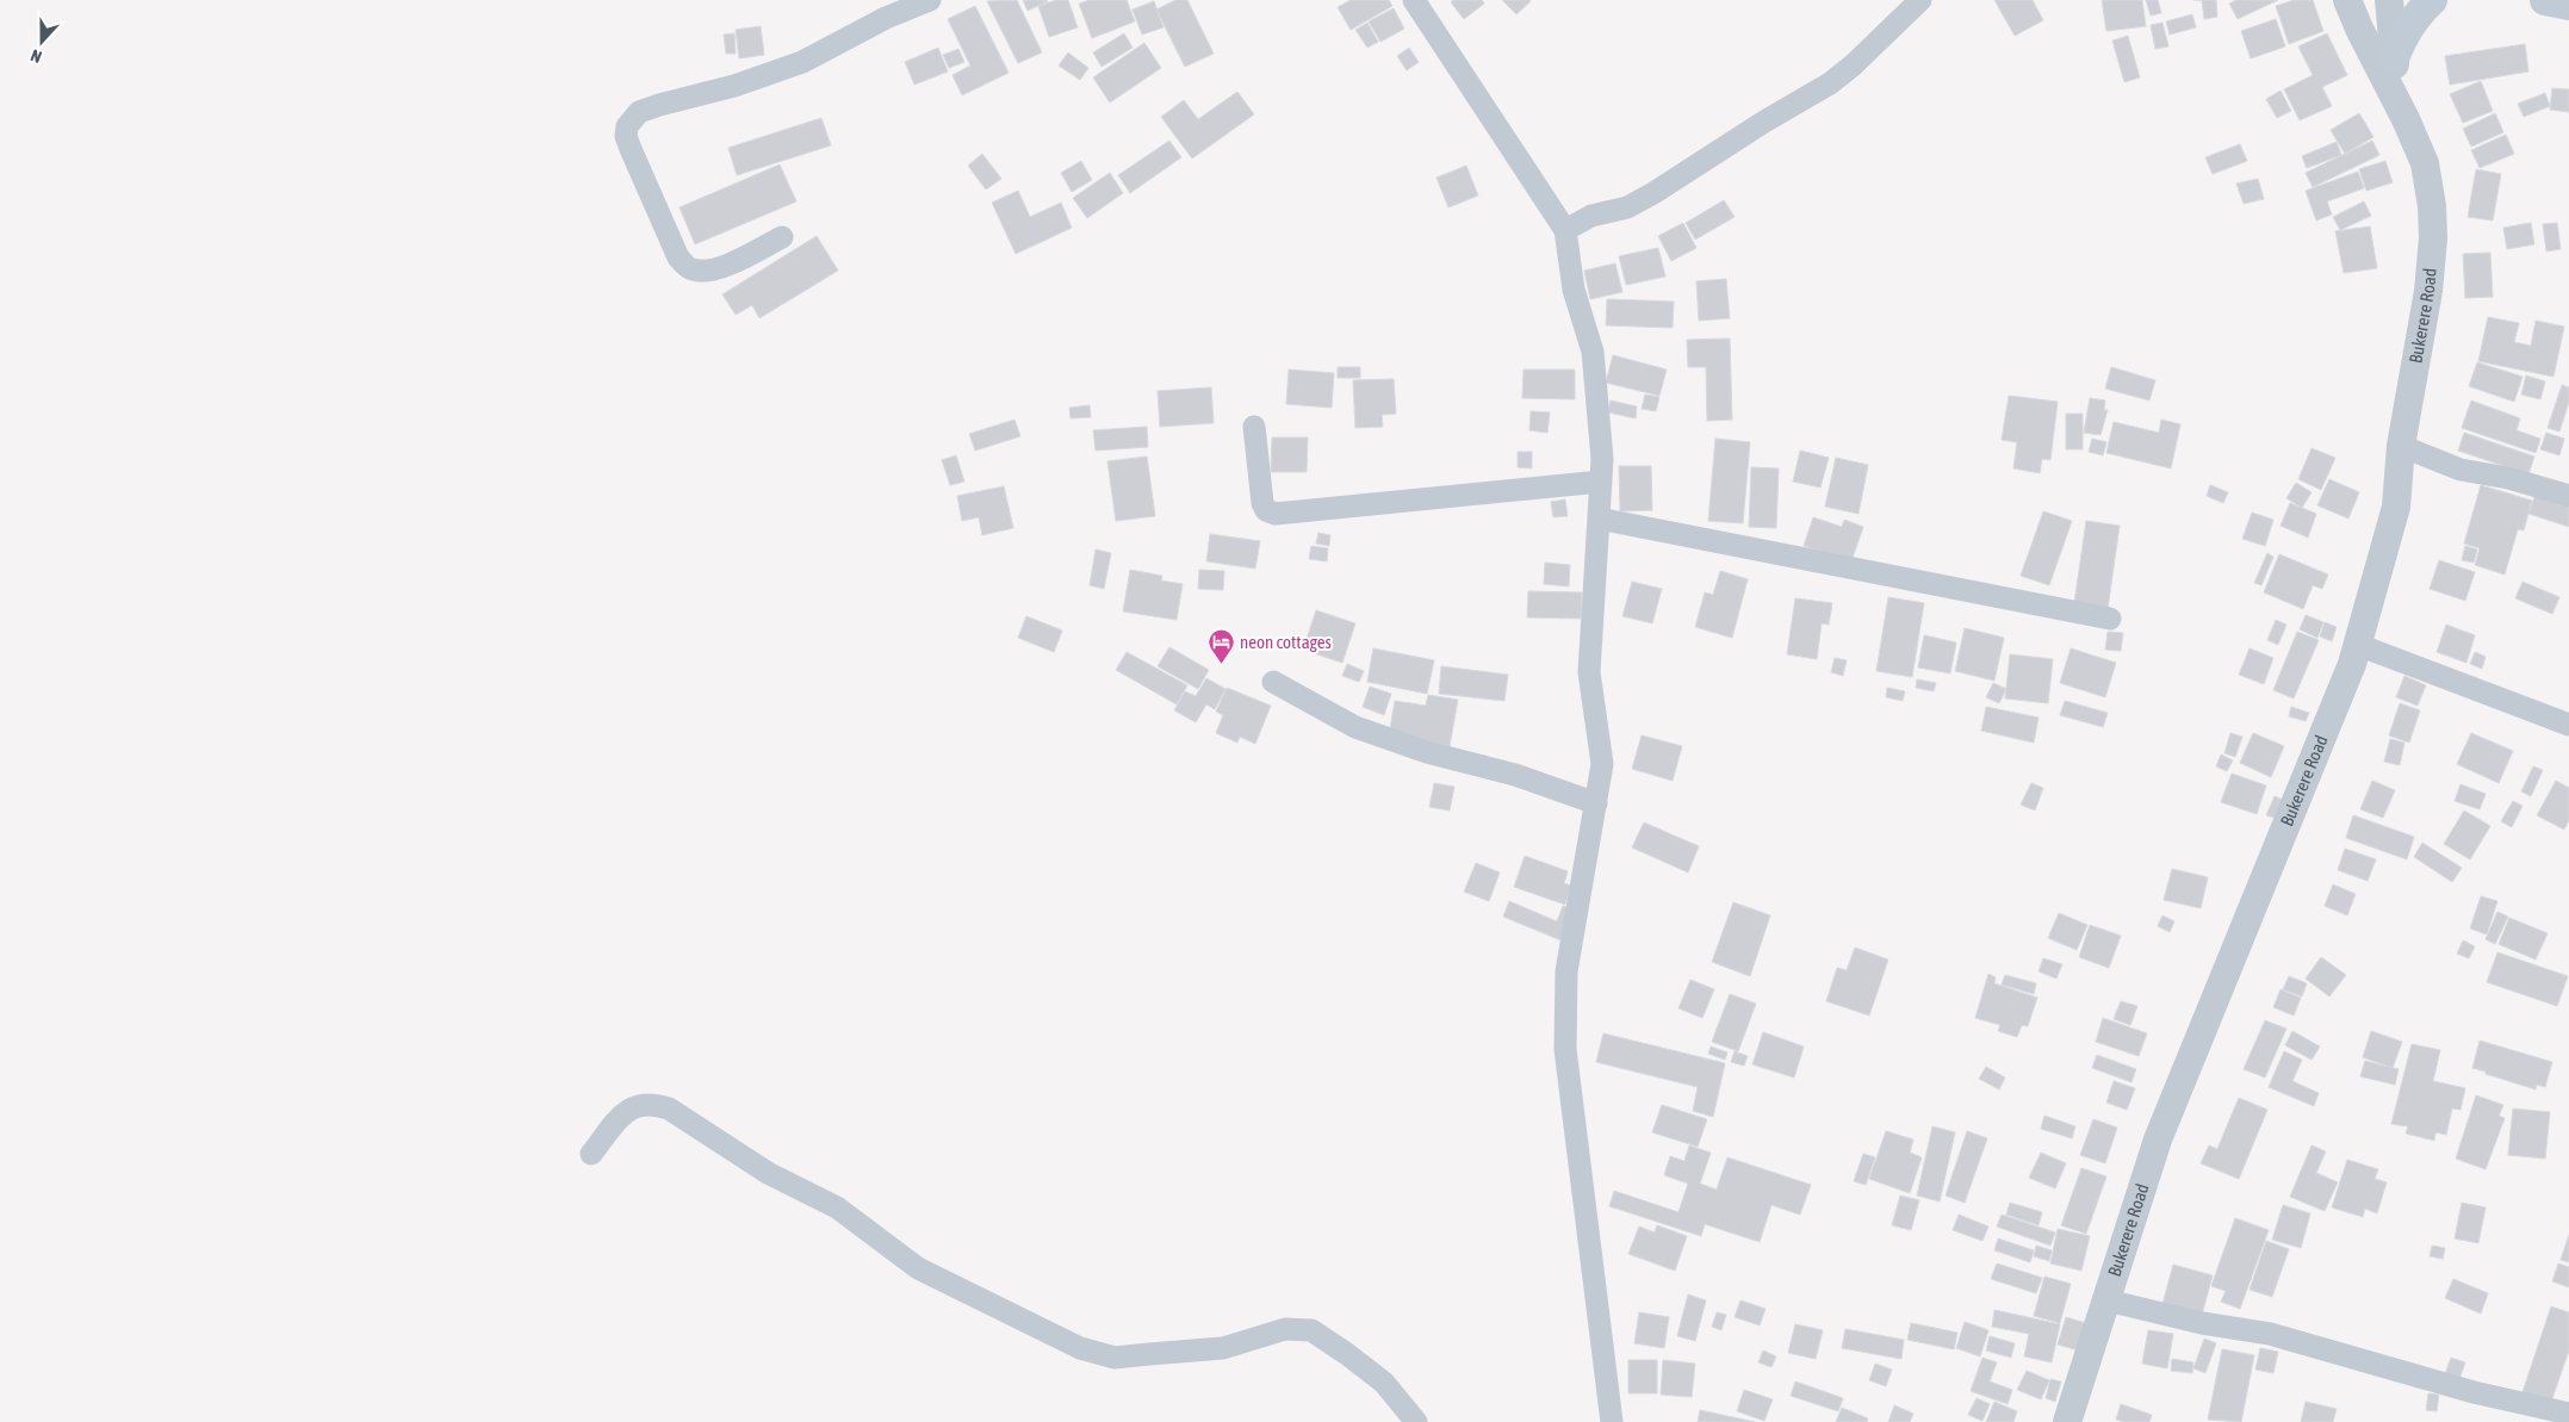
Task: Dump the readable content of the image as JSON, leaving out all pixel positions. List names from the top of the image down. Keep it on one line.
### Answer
{"streets":{"street":["Bukerere Road"]},"places":{"hotel":["neon cottages"]},"north":"bottom"}
